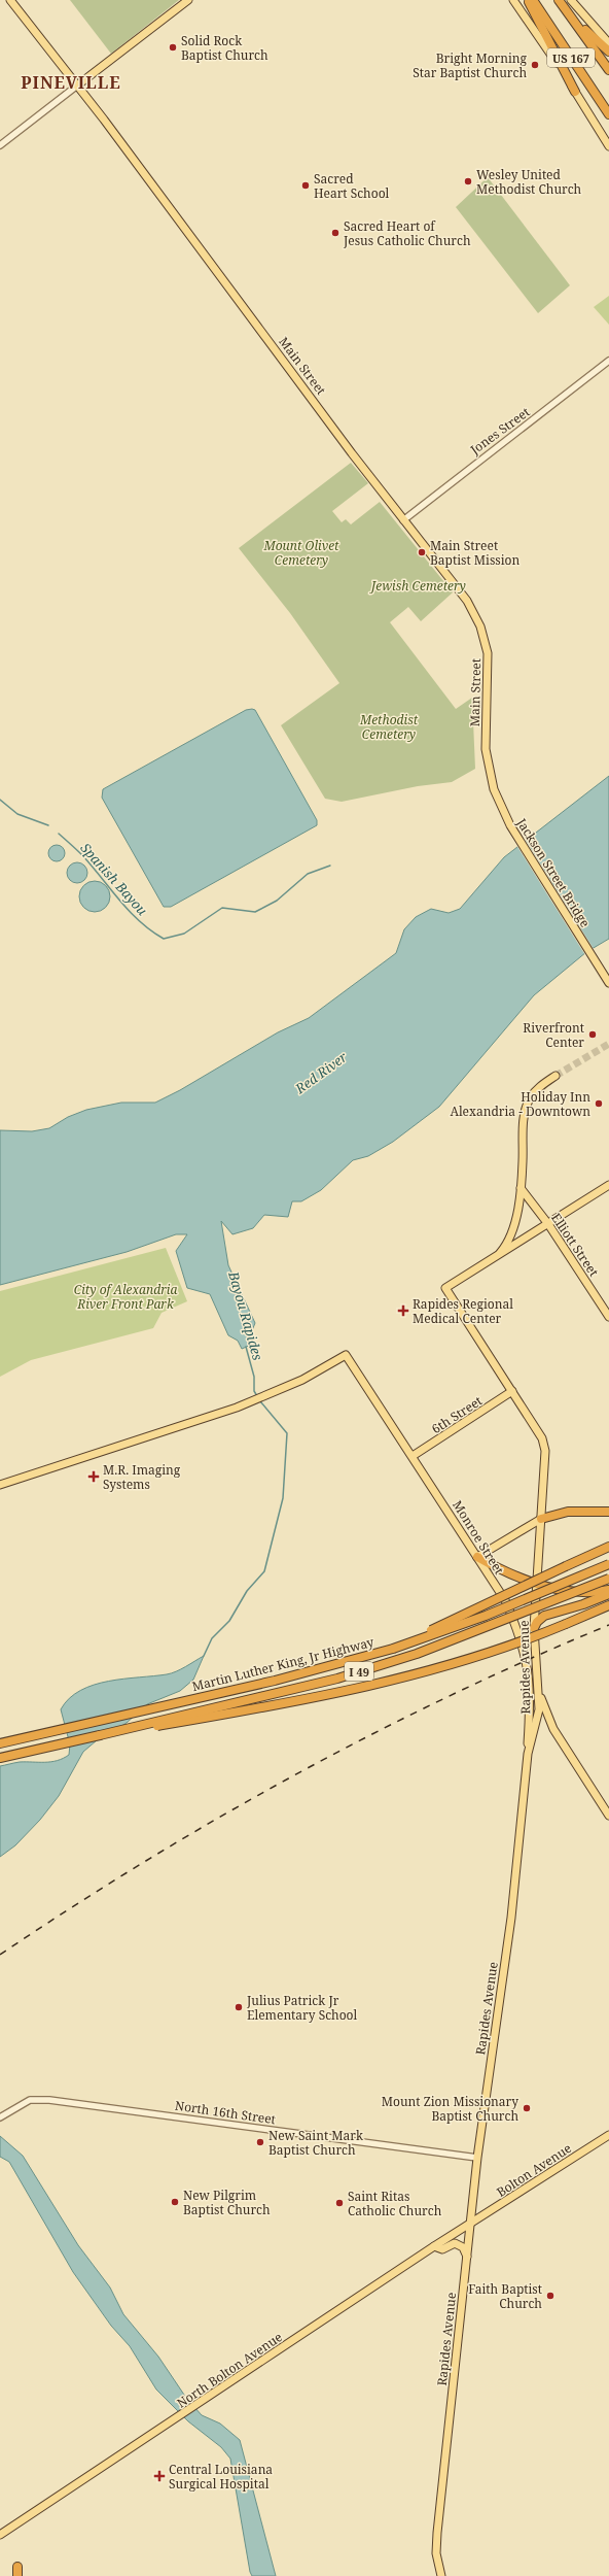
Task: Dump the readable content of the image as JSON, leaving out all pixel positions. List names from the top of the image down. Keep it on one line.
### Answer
{"streets":{"highway":["US 167","Martin Luther King, Jr Highway","I 49"],"main road":["Main Street","Jackson Street Bridge","Elliott Street","6th Street","Monroe Street","Rapides Avenue","Bolton Avenue","North Bolton Avenue"],"street":["Jones Street","North 16th Street"]},"crossings":[["Main Street","Jones Street"],["Main Street","Jackson Street Bridge"],["6th Street","Monroe Street"],["6th Street","Rapides Avenue"],["Monroe Street","Rapides Avenue"],["Rapides Avenue","North 16th Street"],["Rapides Avenue","Bolton Avenue"],["Rapides Avenue","North Bolton Avenue"],["Bolton Avenue","North Bolton Avenue"]],"districts":["PINEVILLE"],"water":["Spanish Bayou","Red River","Bayou Rapides"],"parks":["Mount Olivet Cemetery","Jewish Cemetery","Methodist Cemetery","City of Alexandria River Front Park"],"places":{"other":["Solid Rock Baptist Church","Bright Morning Star Baptist Church","Wesley United Methodist Church","Sacred Heart School","Sacred Heart of Jesus Catholic Church","Main Street Baptist Mission","Riverfront Center","Holiday Inn Alexandria - Downtown","Julius Patrick Jr Elementary School","Mount Zion Missionary Baptist Church","New Saint Mark Baptist Church","New Pilgrim Baptist Church","Saint Ritas Catholic Church","Faith Baptist Church"],"health":["Rapides Regional Medical Center","M.R. Imaging Systems","Central Louisiana Surgical Hospital"]}}
